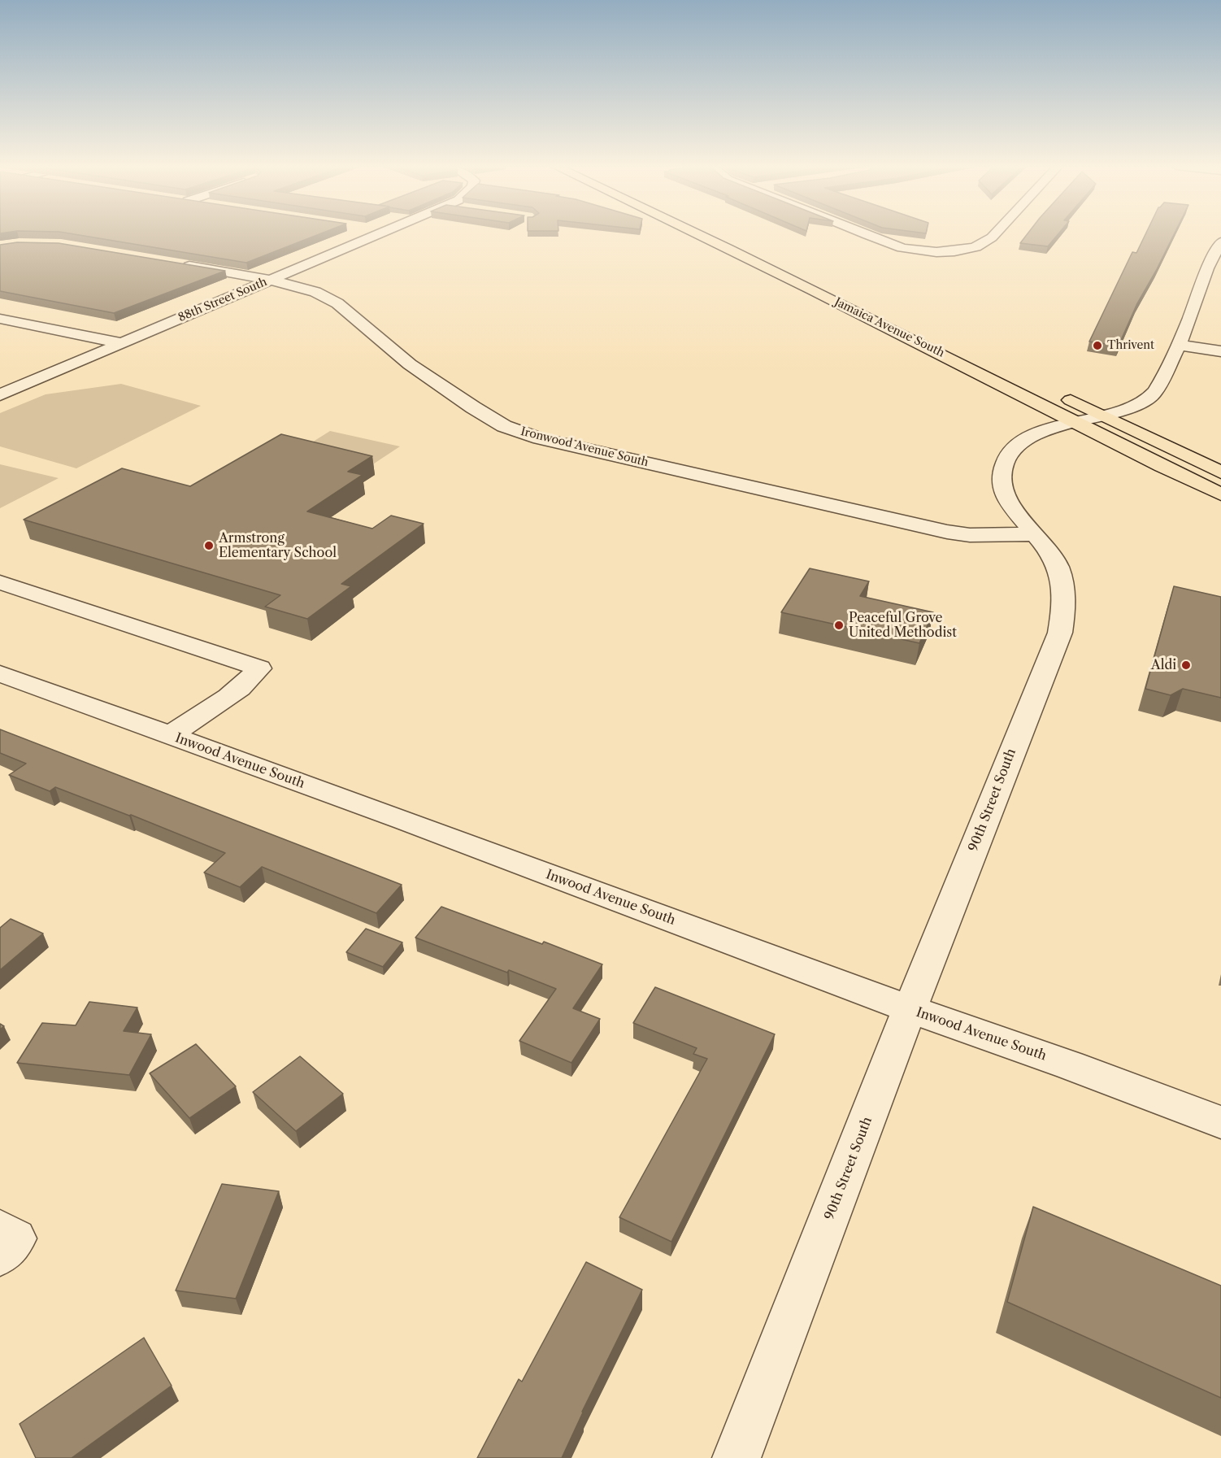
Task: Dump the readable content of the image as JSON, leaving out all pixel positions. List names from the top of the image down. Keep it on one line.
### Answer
{"streets":{"main road":["Jamaica Avenue South"],"street":["88th Street South","Ironwood Avenue South","Inwood Avenue South","90th Street South"]},"crossings":[["88th Street South","Ironwood Avenue South"],["Jamaica Avenue South","90th Street South"],["Ironwood Avenue South","90th Street South"],["Inwood Avenue South","90th Street South"]],"places":["Thrivent","Armstrong Elementary School","Peaceful Grove United Methodist","Aldi"]}
